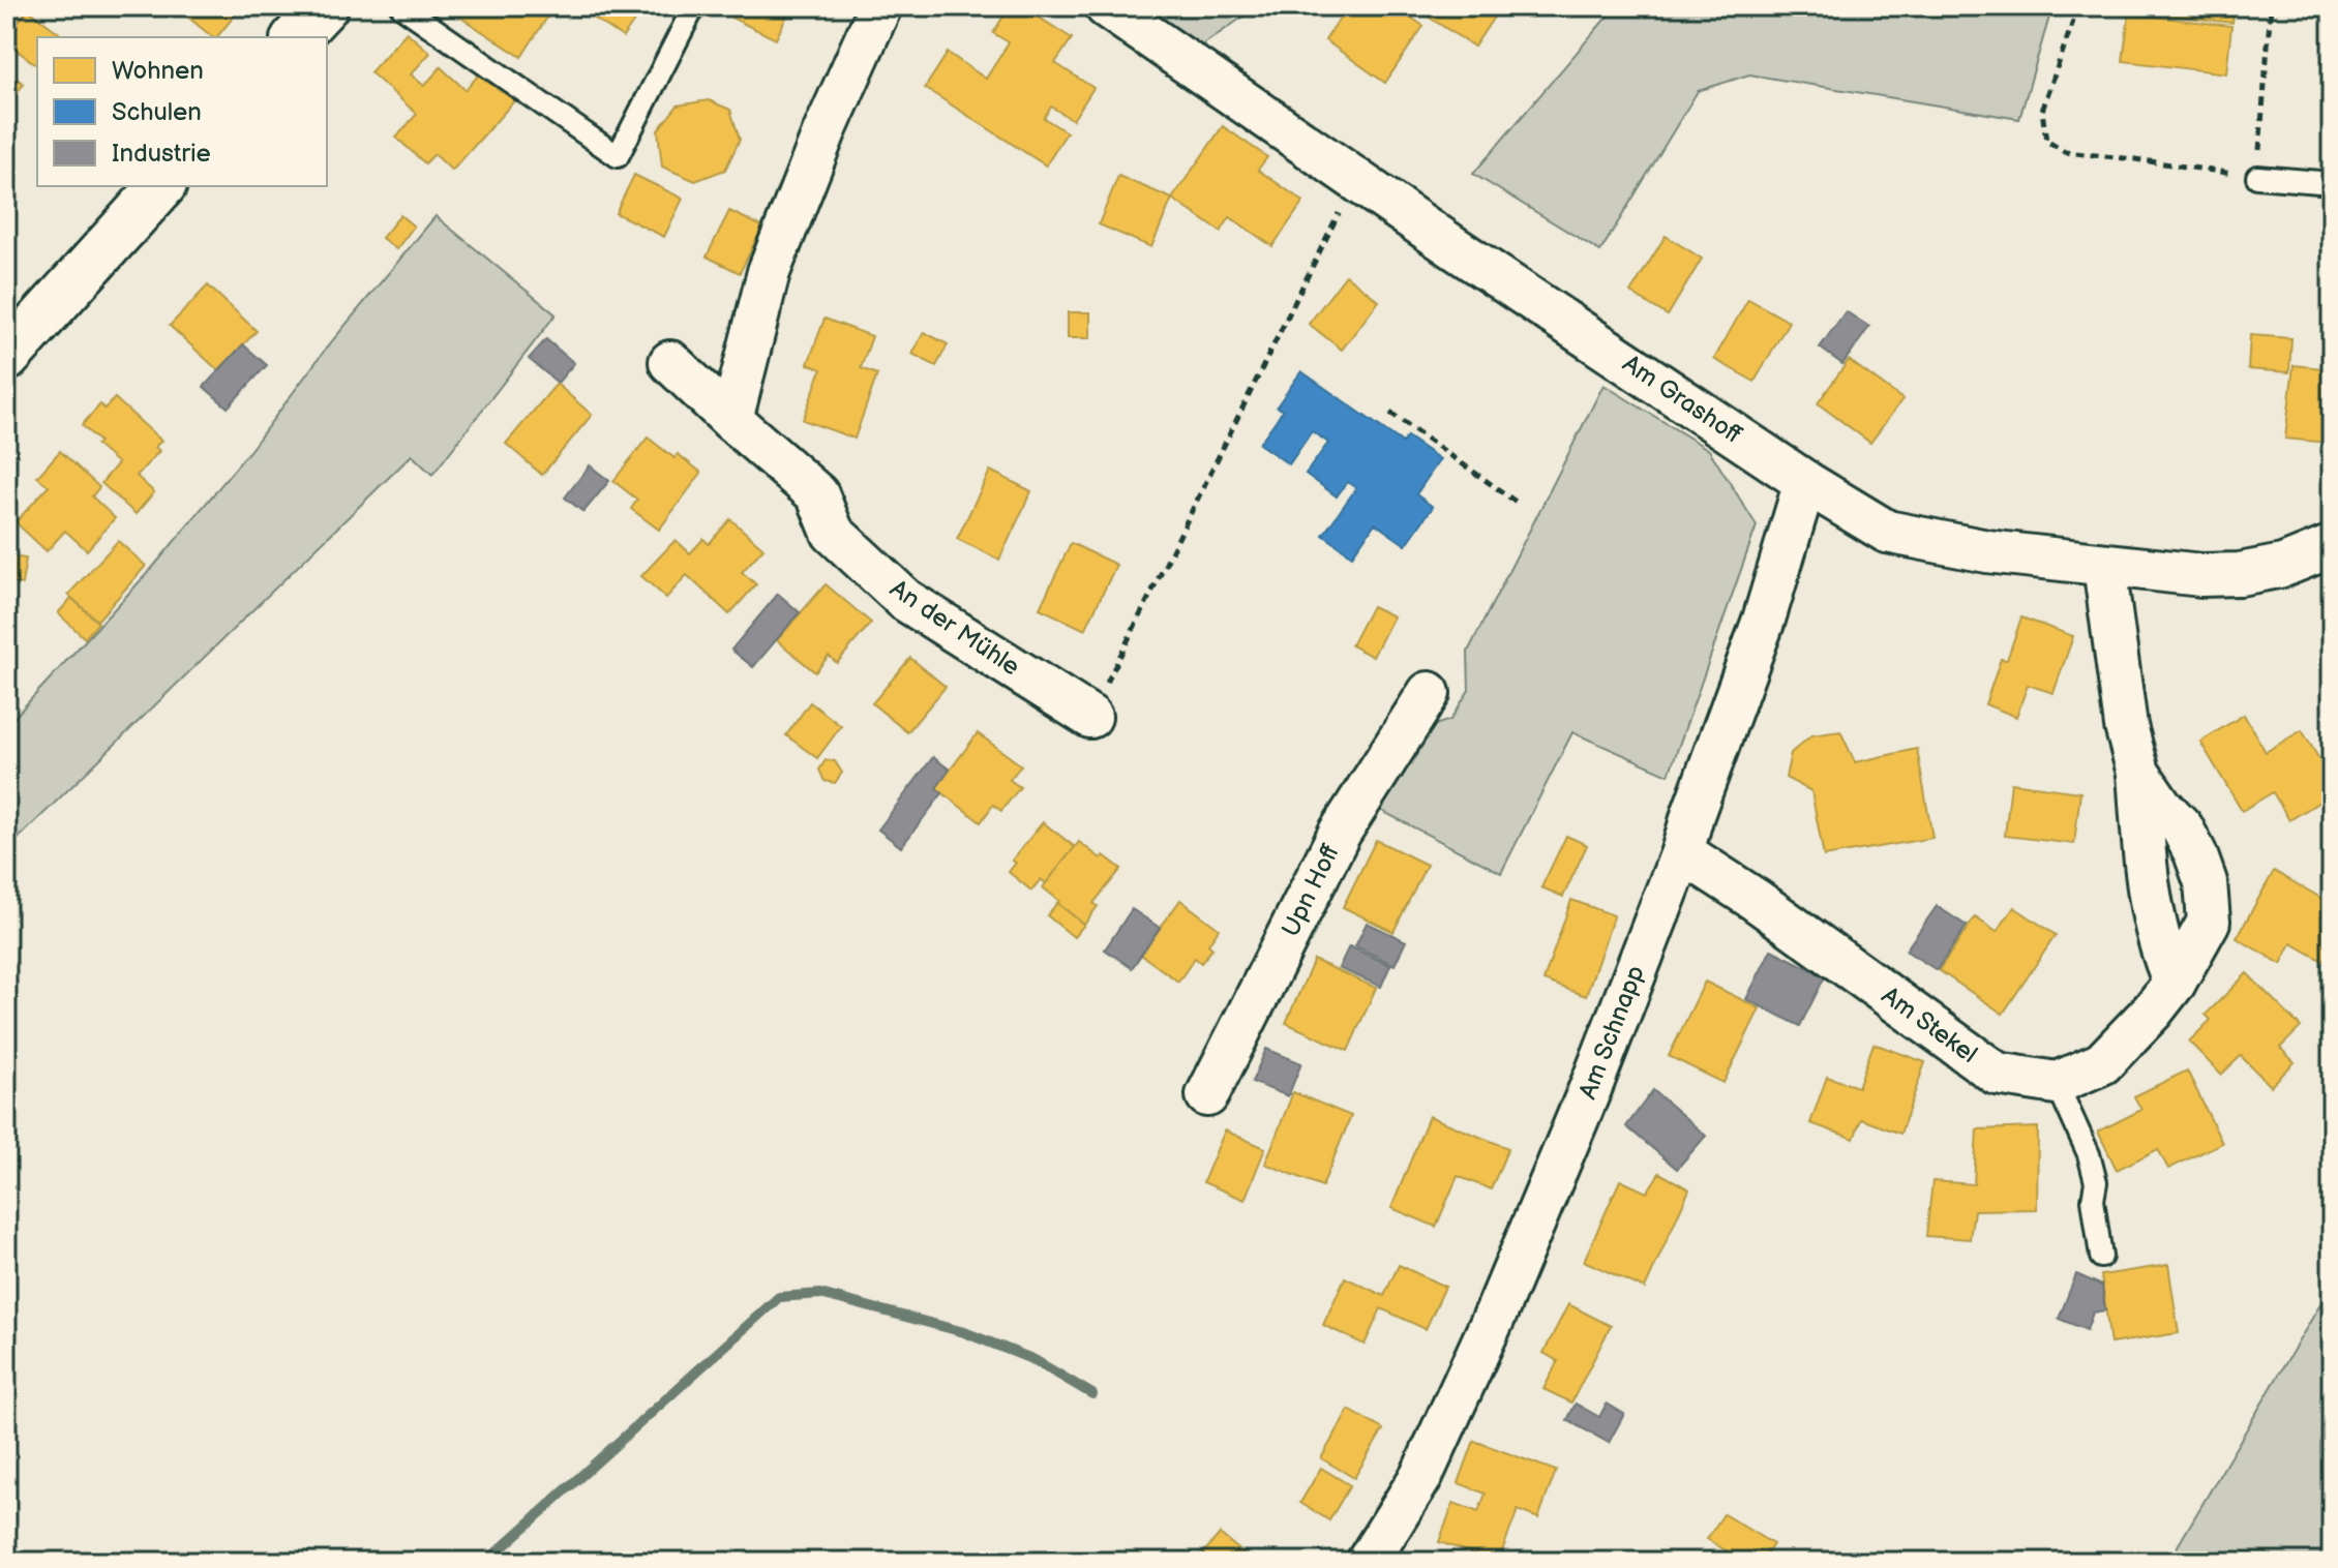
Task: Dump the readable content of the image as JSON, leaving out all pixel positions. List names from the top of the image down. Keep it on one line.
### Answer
{"streets":{"street":["Am Grashoff","An der Mühle","Upn Hoff","Am Stekel","Am Schnapp"]},"crossings":[["Am Grashoff","Am Schnapp"],["Am Stekel","Am Schnapp"]],"legend":["Wohnen","Schulen","Industrie"]}
